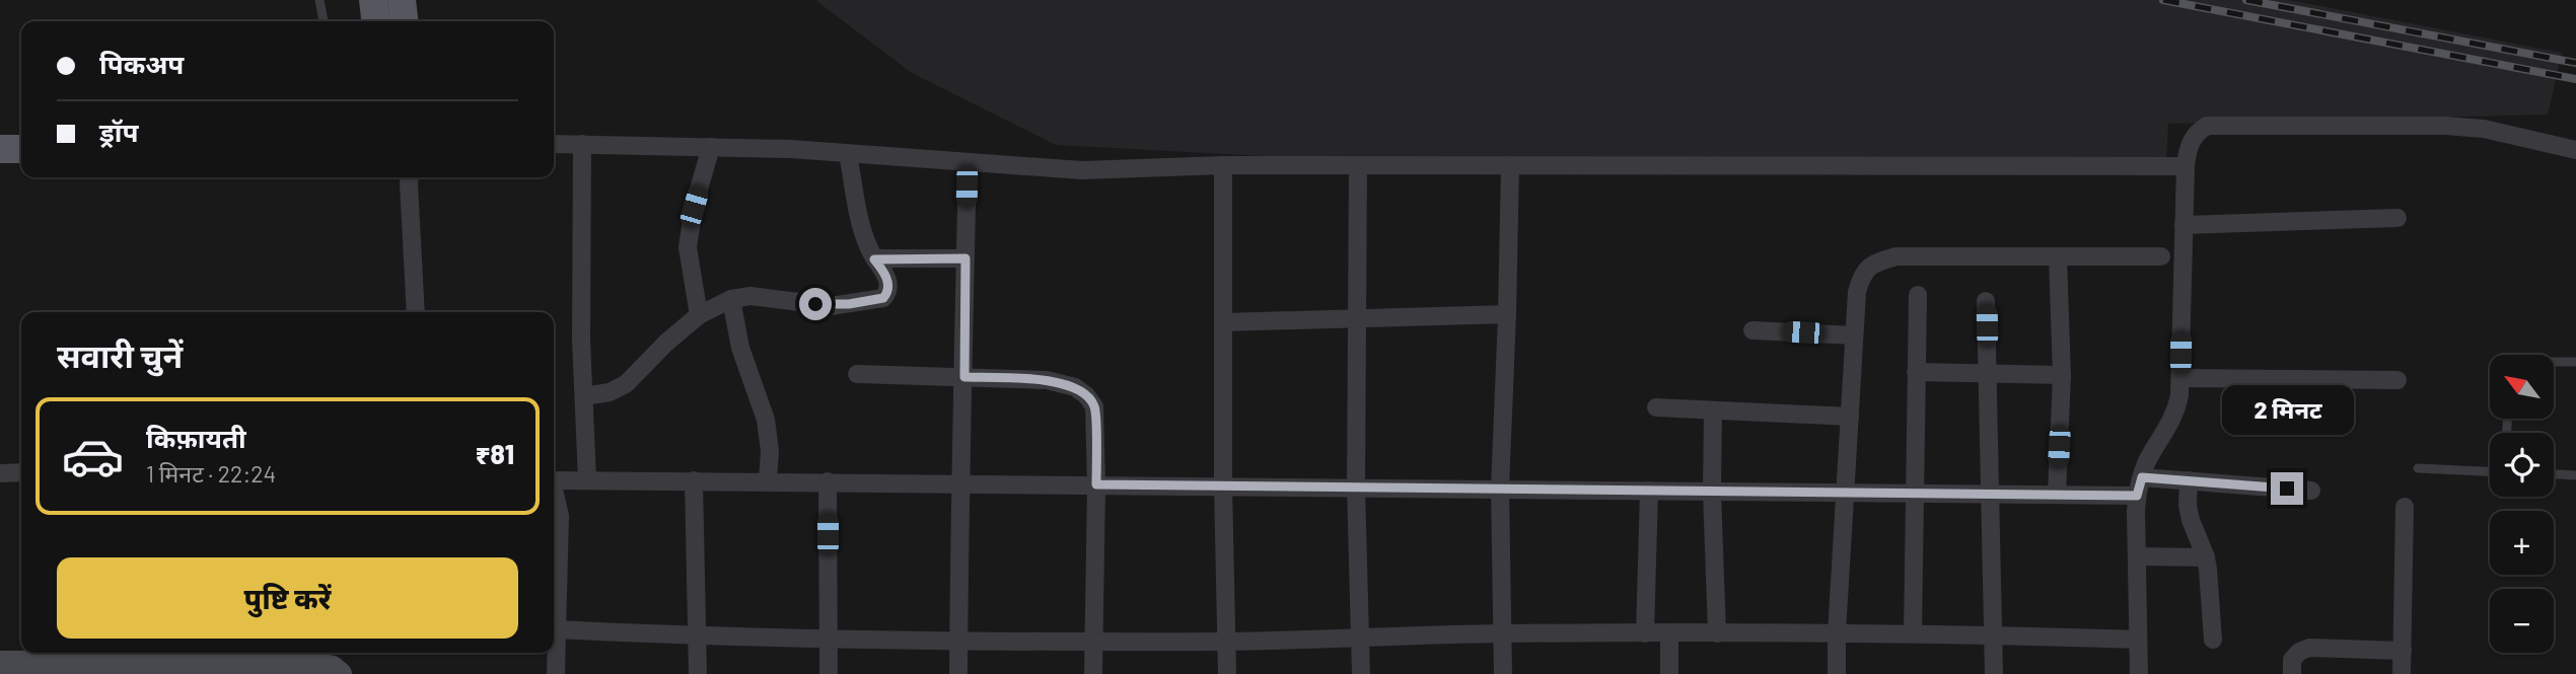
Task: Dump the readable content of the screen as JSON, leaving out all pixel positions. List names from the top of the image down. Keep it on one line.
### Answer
{"north":"top left","page":{"banner":["पिकअप","ड्रॉप"],"heading":"सवारी चुनें","map_buttons":["+","−"],"bubble":"2 मिनट","list":[{"name":"किफ़ायती","note":"1 मिनट · 22:24","value":"₹81"}],"buttons":"पुष्टि करें"}}
